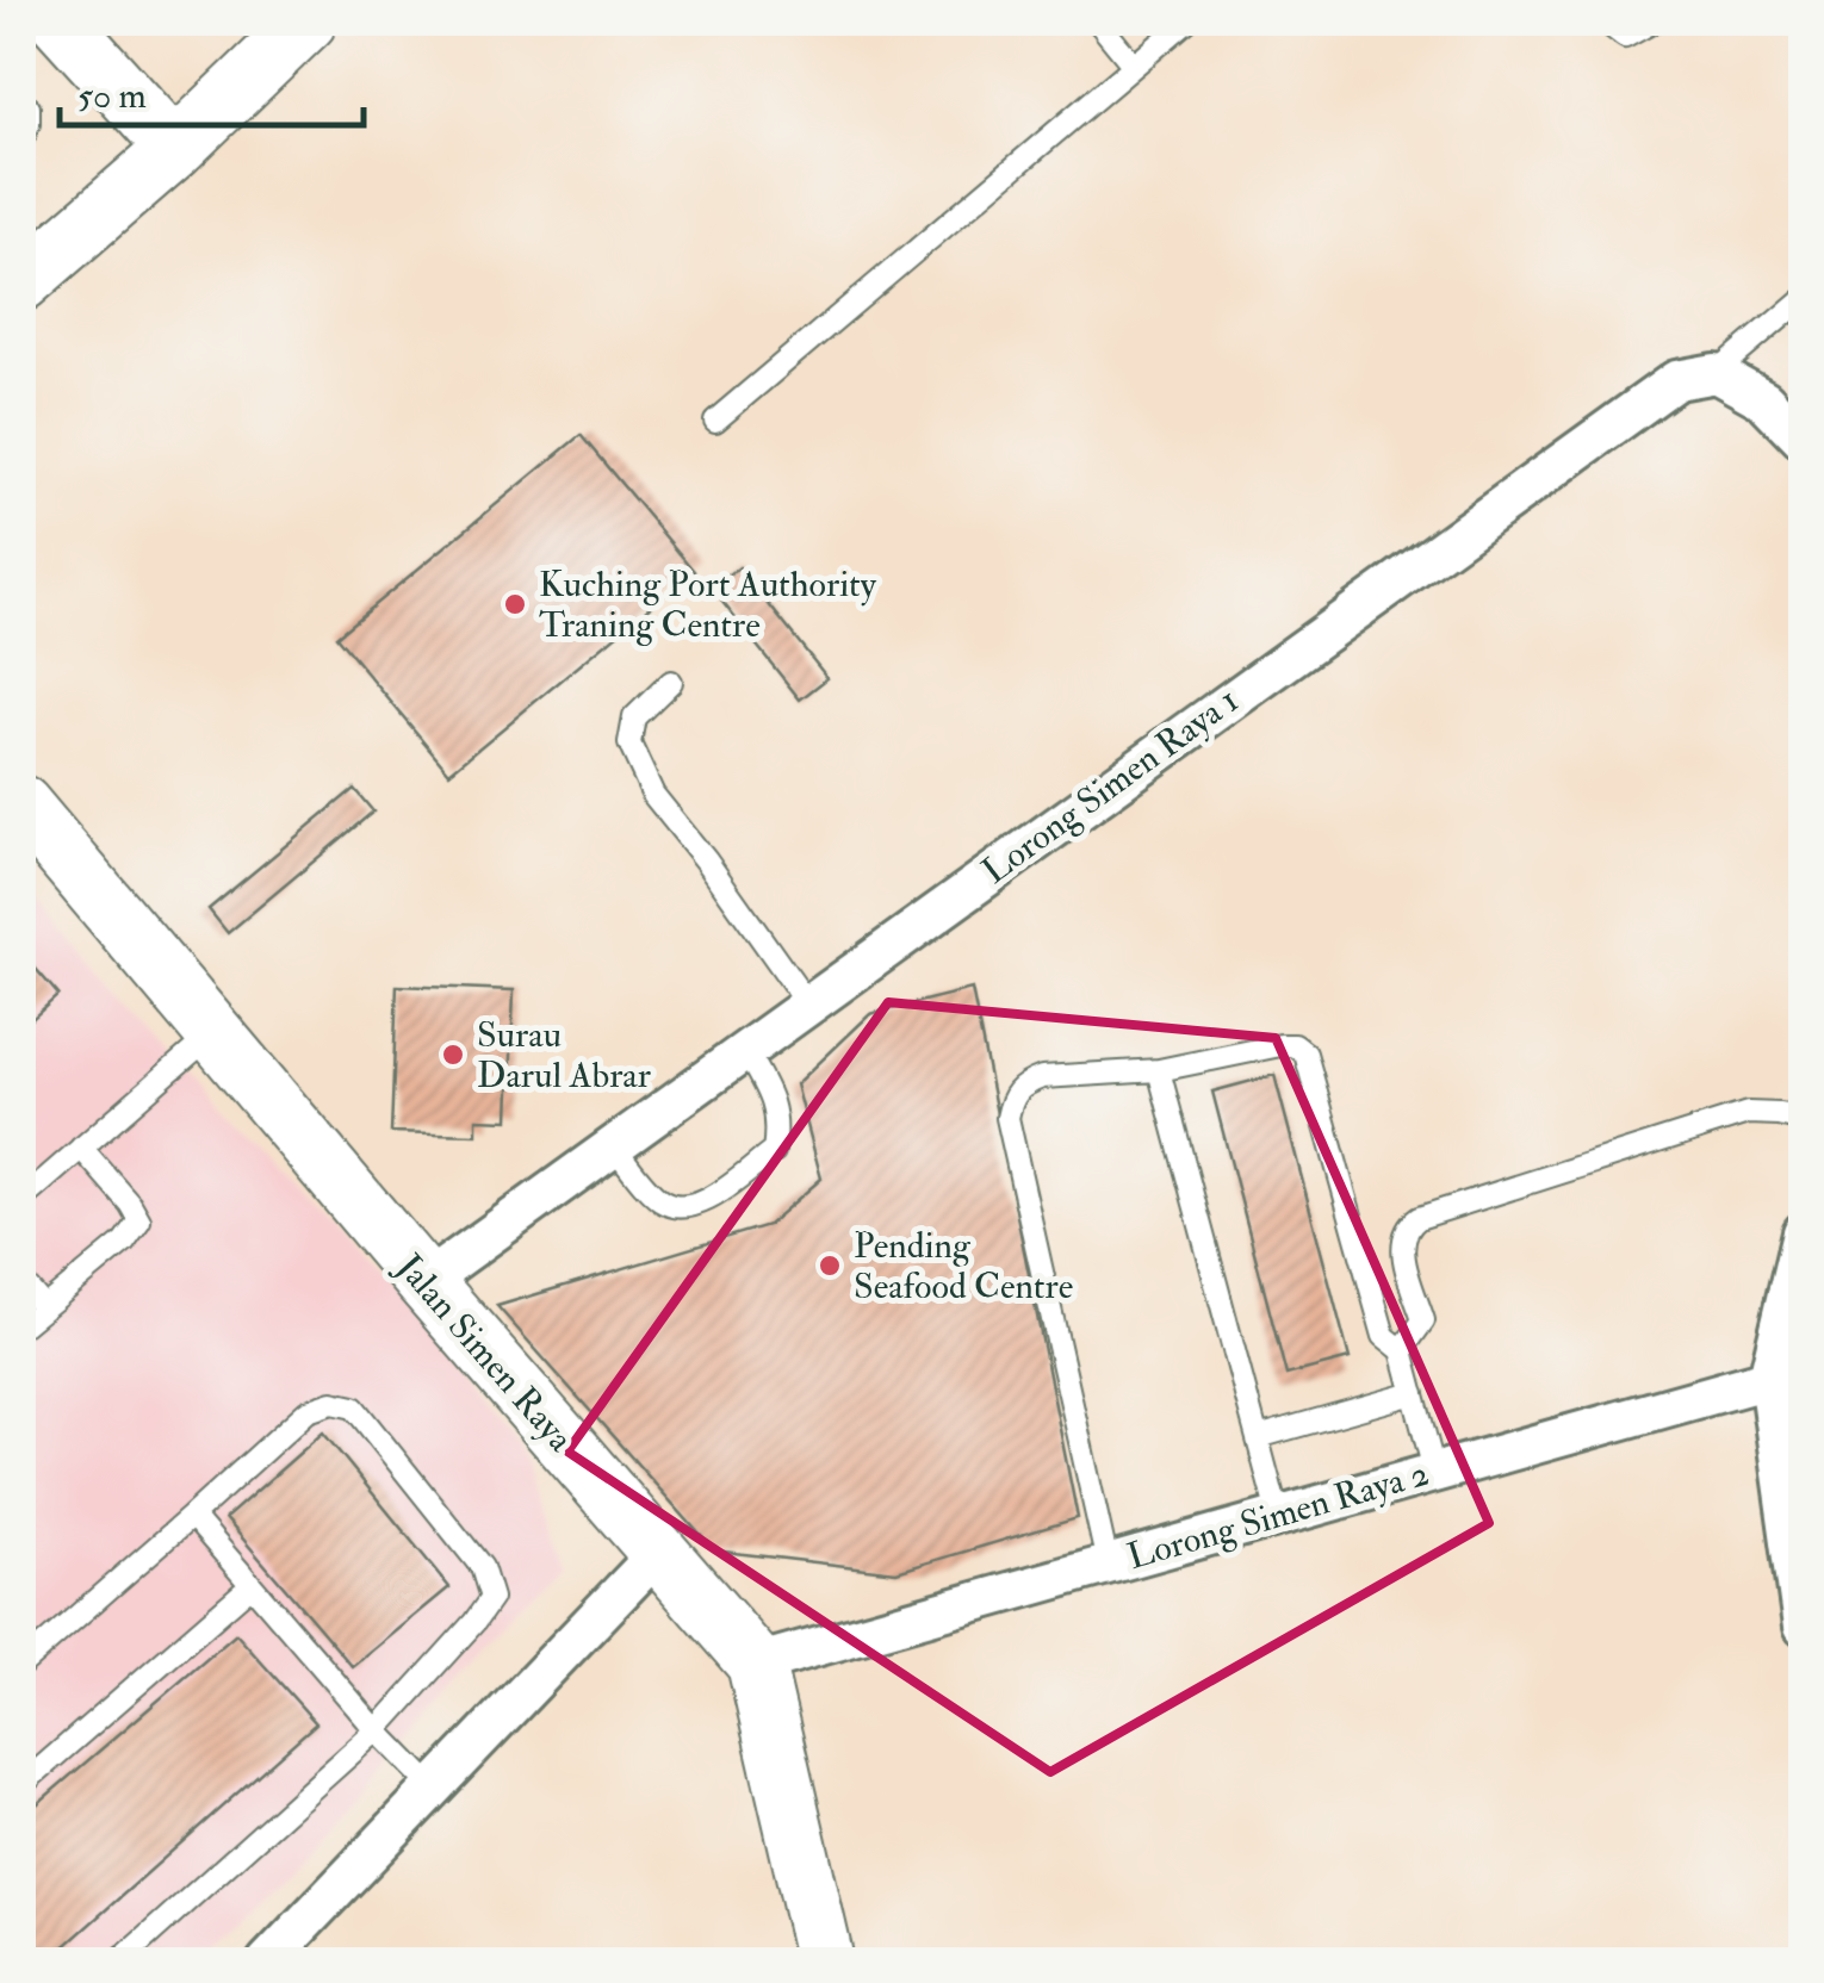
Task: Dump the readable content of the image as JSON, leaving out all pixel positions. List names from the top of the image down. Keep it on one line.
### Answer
{"streets":{"street":["Lorong Simen Raya 1","Jalan Simen Raya","Lorong Simen Raya 2"]},"crossings":[["Lorong Simen Raya 1","Jalan Simen Raya"],["Jalan Simen Raya","Lorong Simen Raya 2"]],"places":["Kuching Port Authority Traning Centre","Surau Darul Abrar","Pending Seafood Centre"],"scale_bar":"50 m"}
